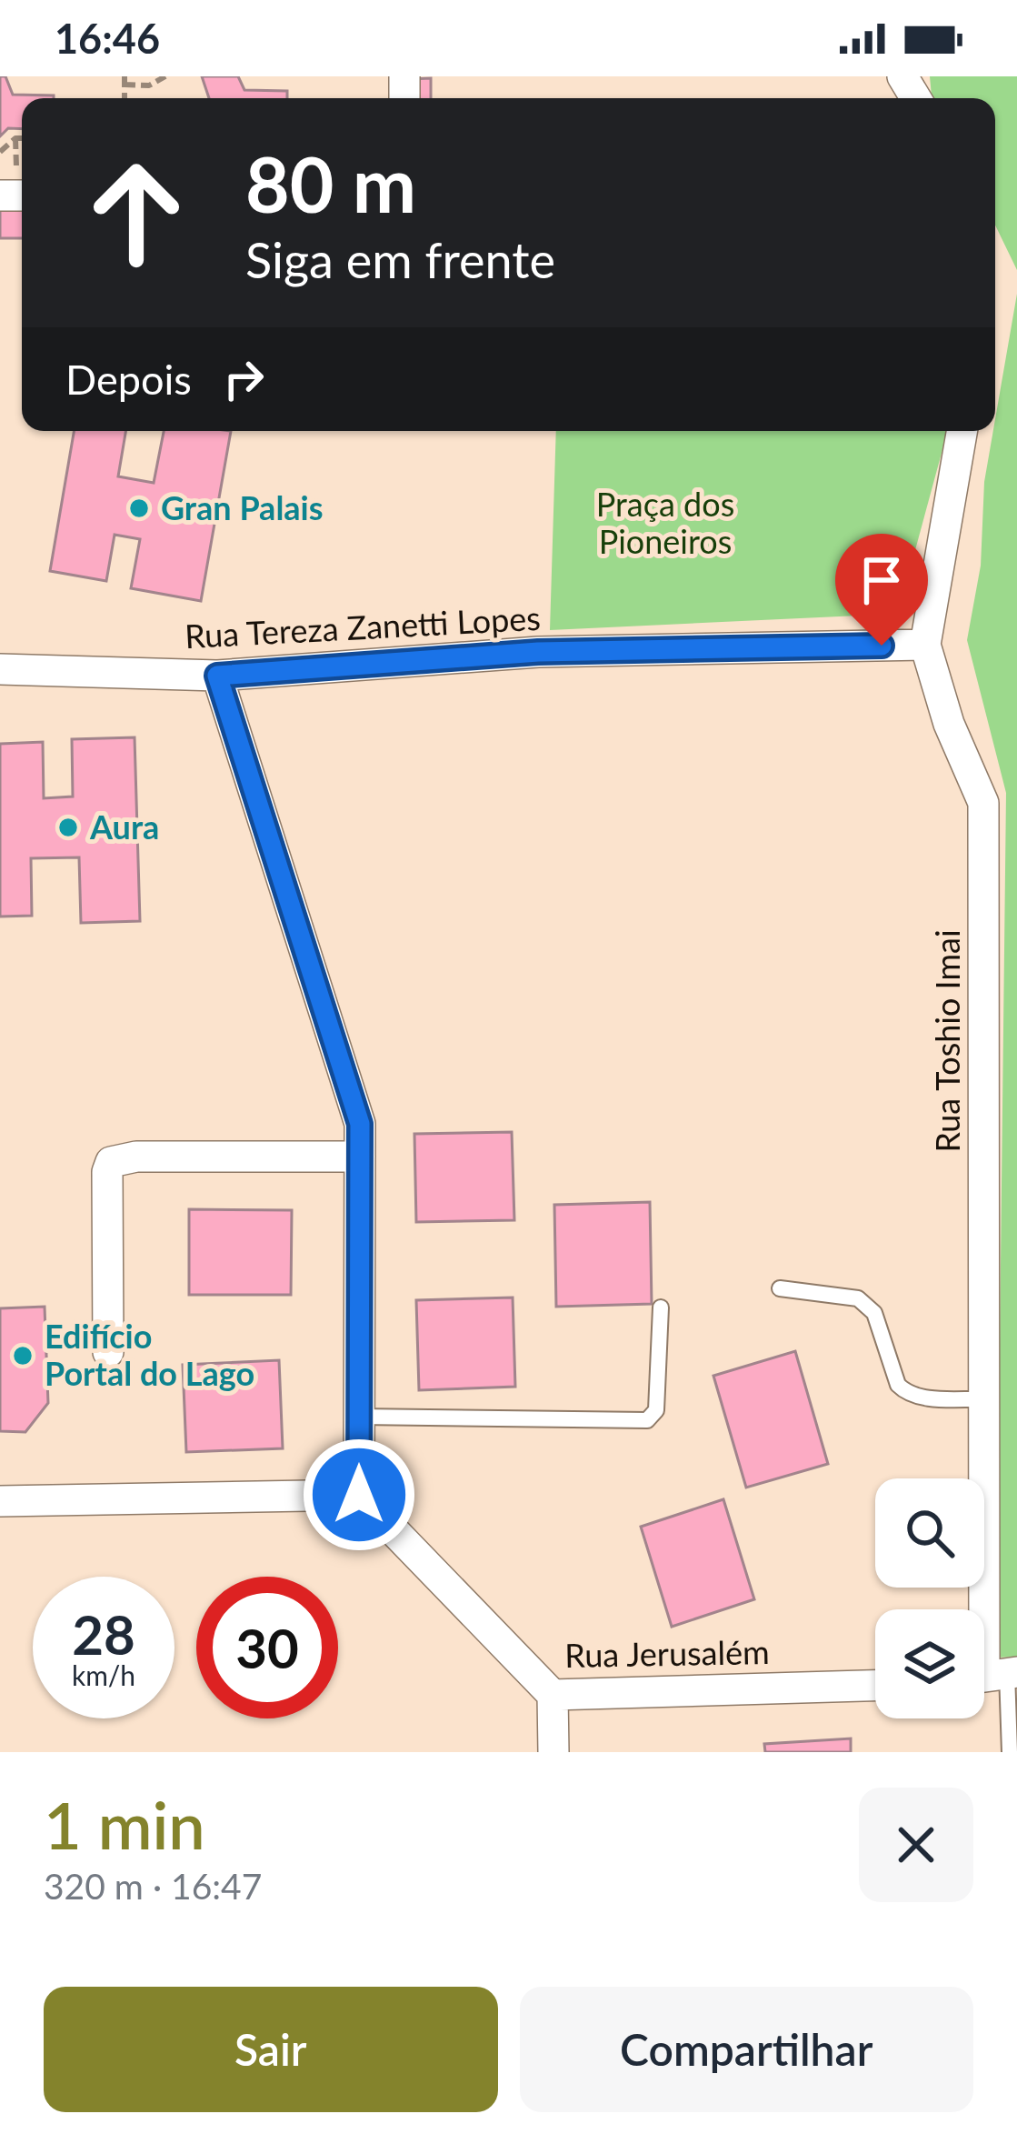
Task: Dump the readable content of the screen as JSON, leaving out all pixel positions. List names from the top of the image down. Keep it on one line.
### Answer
{"streets":{"street":["Rua Tereza Zanetti Lopes","Rua Toshio Imai","Rua Jerusalém"]},"crossings":[["Rua Tereza Zanetti Lopes","Rua Toshio Imai"]],"parks":["Praça dos Pioneiros"],"places":["Gran Palais","Aura","Edifício Portal do Lago"],"page":{"status":"16:46","turn":["80 m","Siga em frente"],"then":"Depois","speed":"28 km/h","limit":"30","heading":["1 min","320 m · 16:47"],"buttons":["Sair","Compartilhar"]}}
